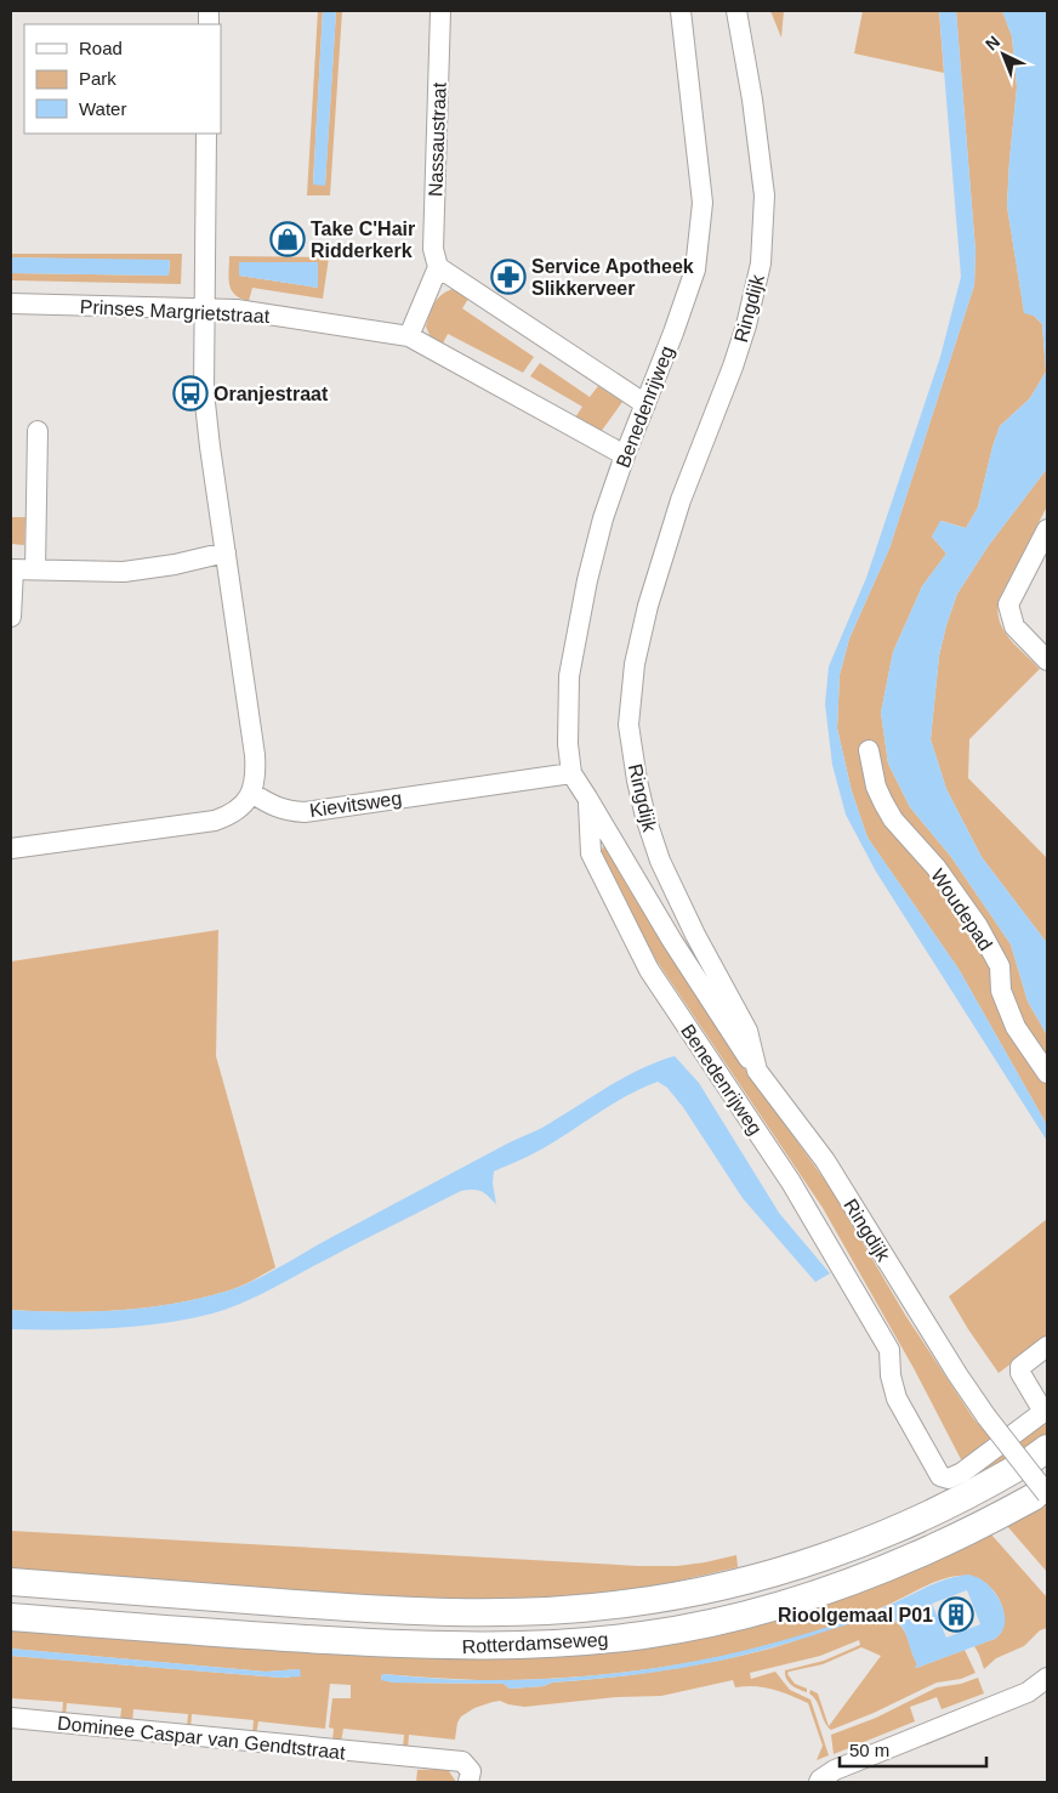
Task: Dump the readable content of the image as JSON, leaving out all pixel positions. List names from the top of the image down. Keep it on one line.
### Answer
{"streets":{"main road":["Rotterdamseweg"],"street":["Nassaustraat","Ringdijk","Prinses Margrietstraat","Benedenrijweg","Kievitsweg","Woudepad","Dominee Caspar van Gendtstraat"]},"crossings":[["Ringdijk","Benedenrijweg"],["Ringdijk","Rotterdamseweg"],["Prinses Margrietstraat","Benedenrijweg"],["Benedenrijweg","Kievitsweg"]],"places":{"shop":["Take C'Hair Ridderkerk"],"pharmacy":["Service Apotheek Slikkerveer"],"bus stop":["Oranjestraat"],"building":["Rioolgemaal P01"]},"legend":["Road","Park","Water"],"scale_bar":"50 m","north":"top left"}
